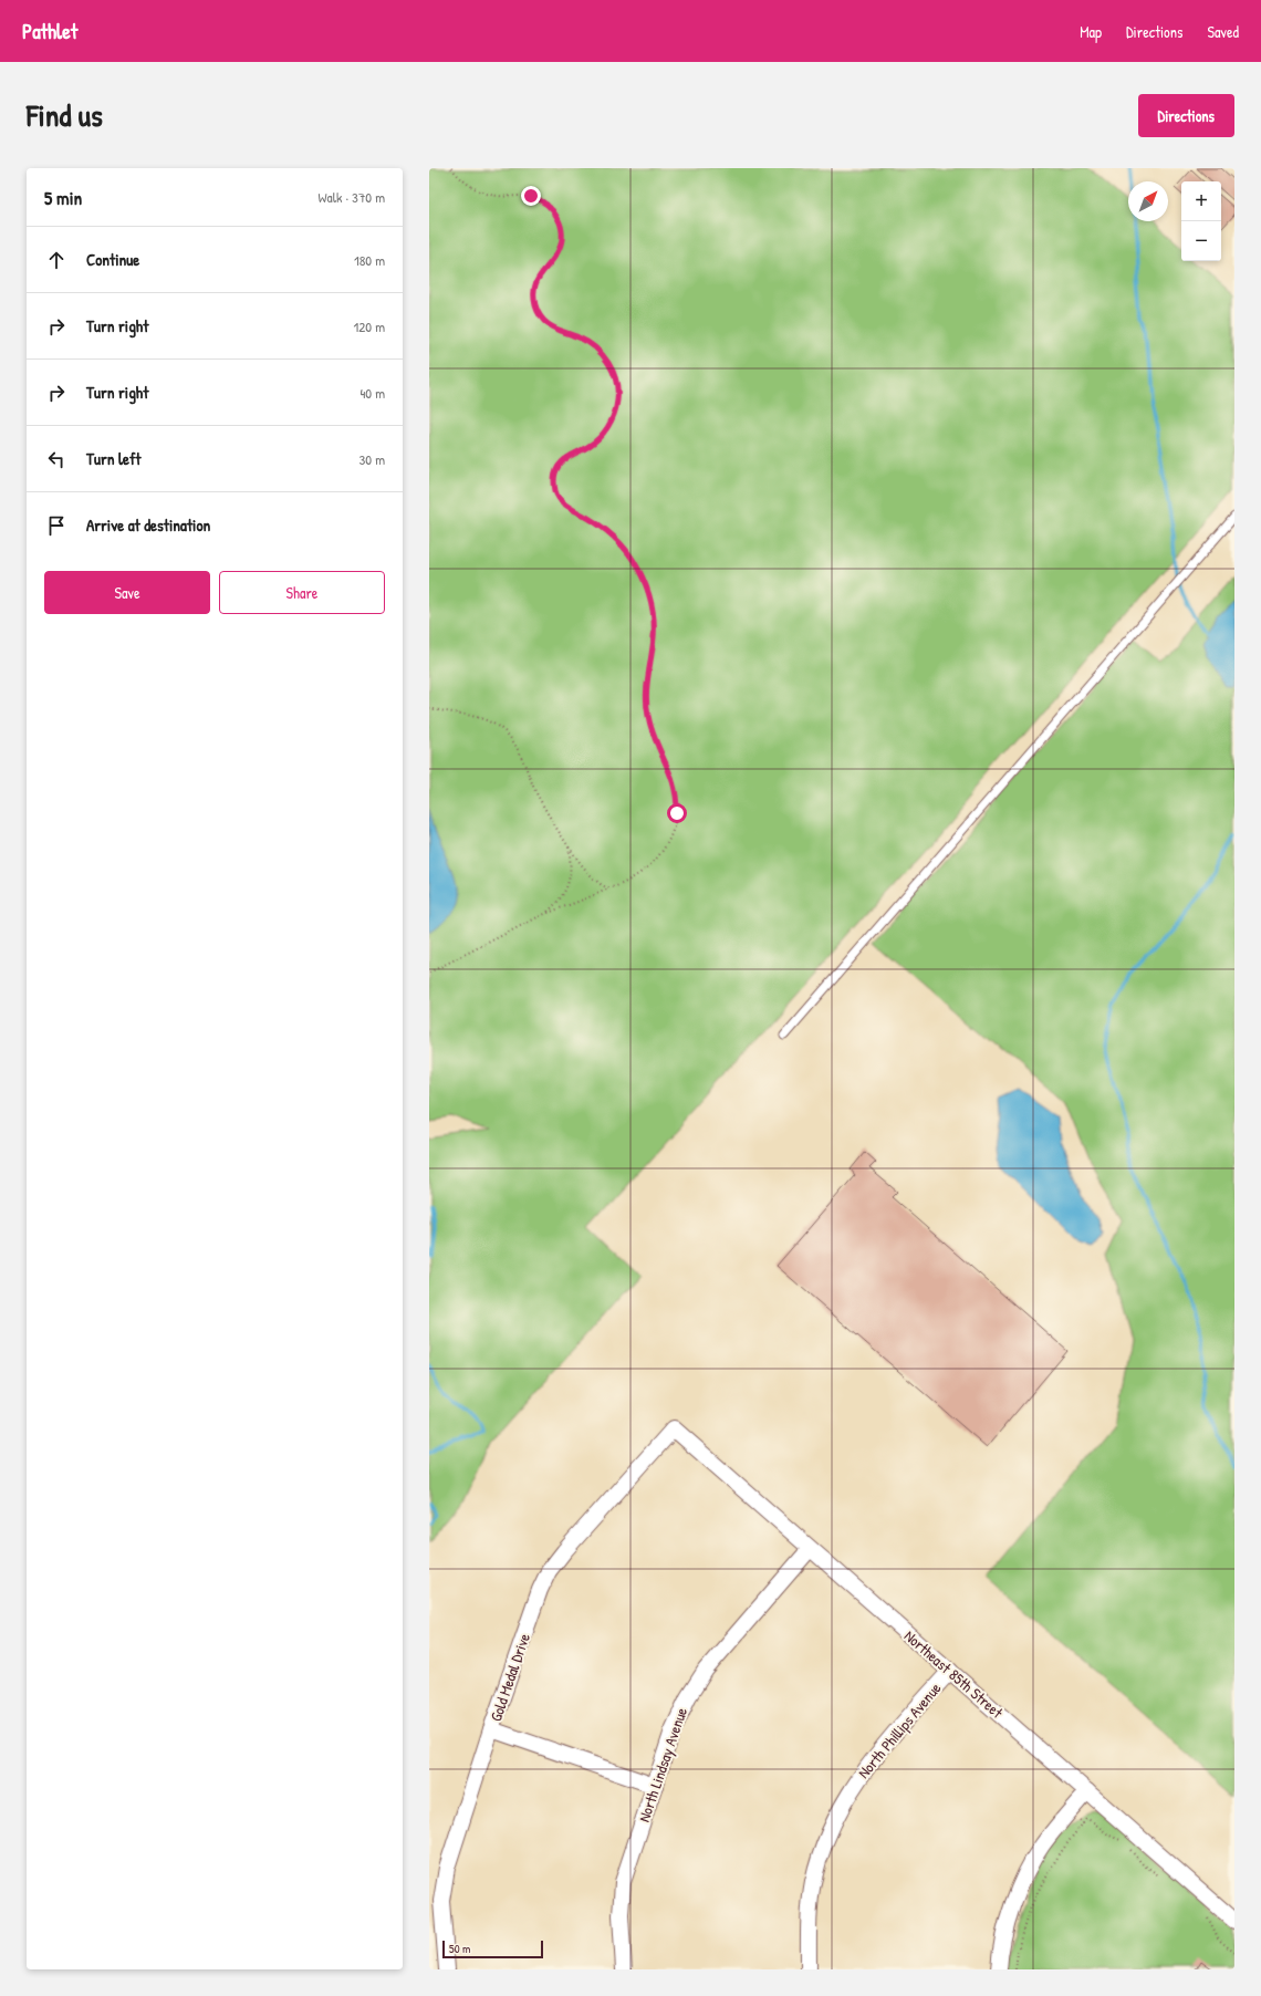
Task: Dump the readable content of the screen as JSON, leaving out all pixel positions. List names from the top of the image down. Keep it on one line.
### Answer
{"streets":{"street":["Northeast 85th Street","Gold Medal Drive","North Phillips Avenue","North Lindsay Avenue"]},"crossings":[["Northeast 85th Street","Gold Medal Drive"],["Northeast 85th Street","North Phillips Avenue"],["Northeast 85th Street","North Lindsay Avenue"]],"scale_bar":"50 m","north":"top right","page":{"header":"Pathlet","nav":["Map","Directions","Saved"],"title":"Find us","buttons":["Directions",["Save","Share"]],"heading":["5 min","Walk · 370 m"],"map_buttons":["+","−"],"list":[["Continue","180 m"],["Turn right","120 m"],["Turn right","40 m"],["Turn left","30 m"],"Arrive at destination"],"scale":"50 m"}}
